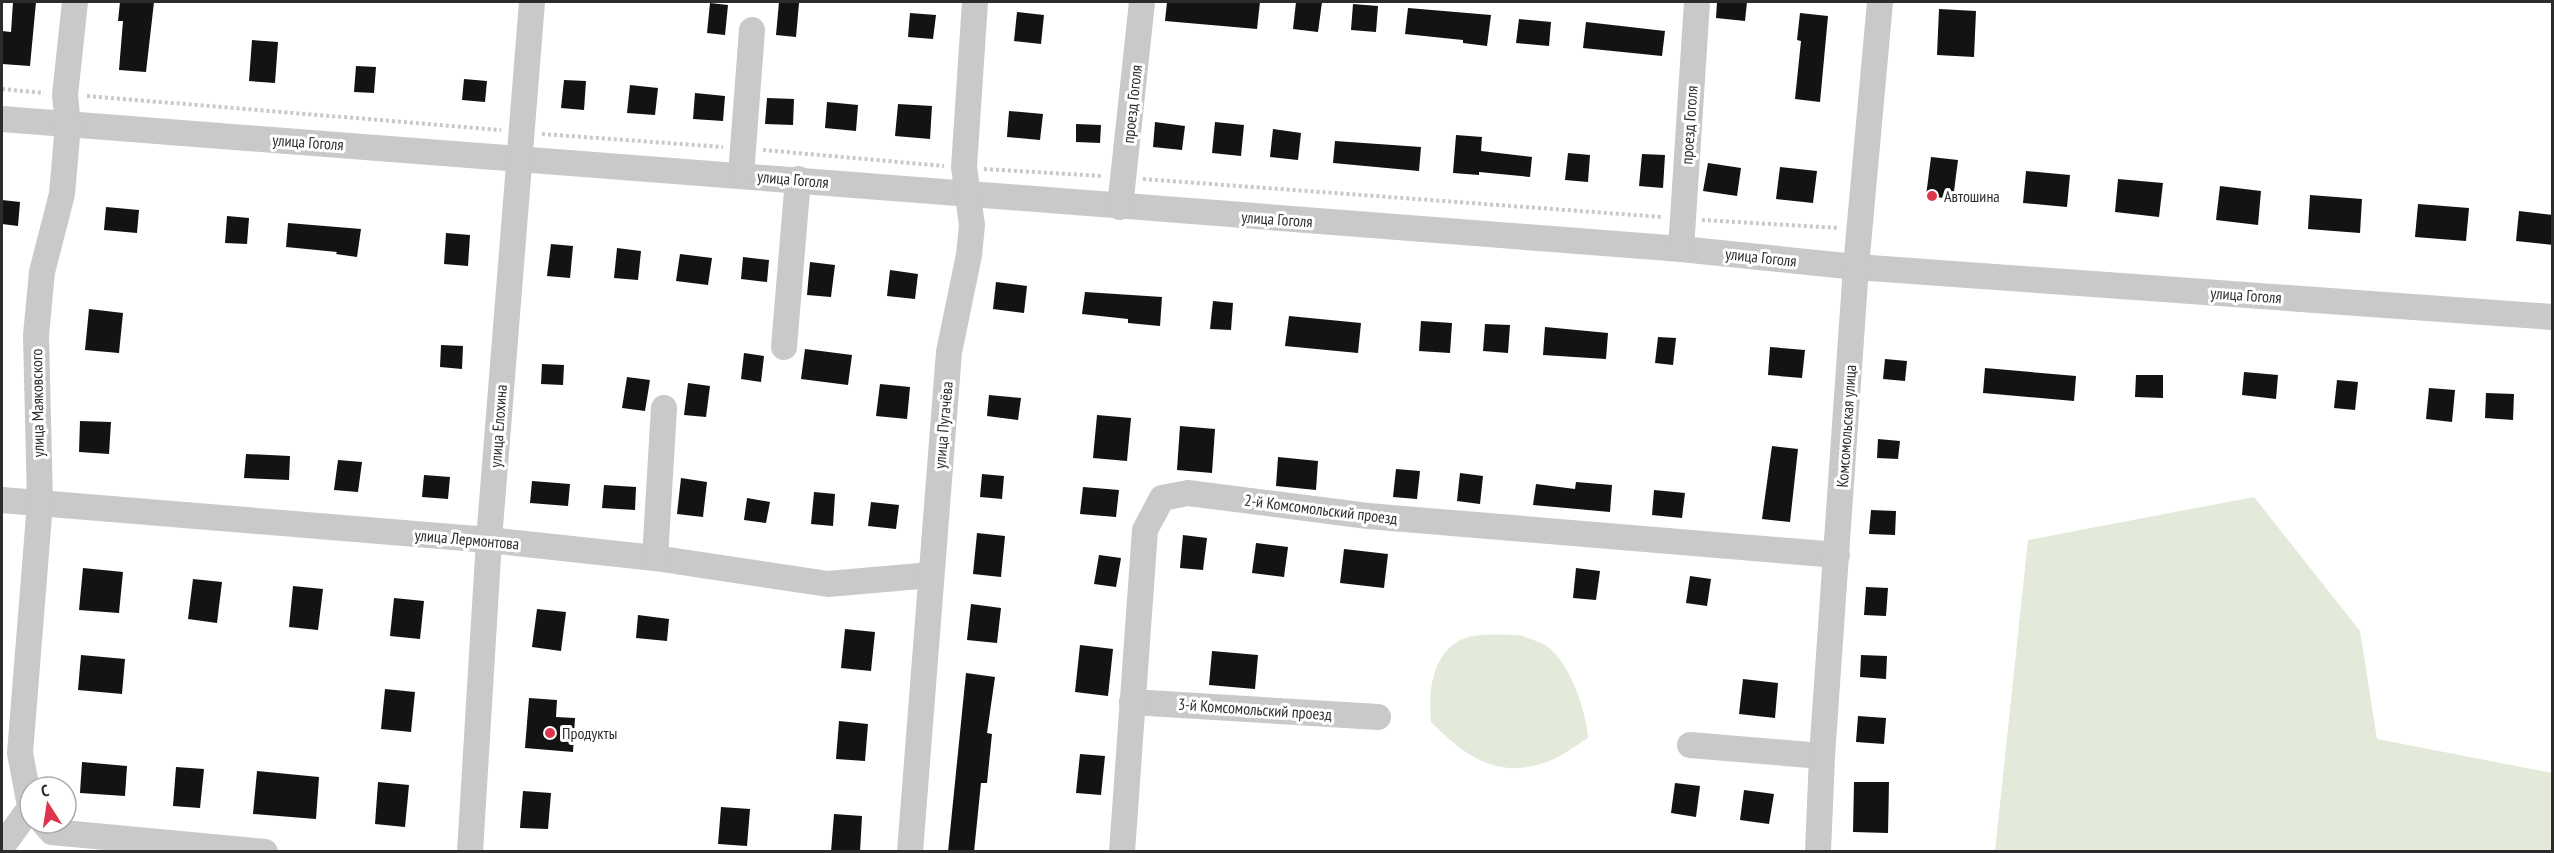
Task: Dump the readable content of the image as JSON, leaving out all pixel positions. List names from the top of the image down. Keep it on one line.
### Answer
{"streets":{"street":["проезд Гоголя","улица Гоголя","улица Маяковского","улица Пугачёва","улица Елохина","Комсомольская улица","2-й Комсомольский проезд","улица Лермонтова","3-й Комсомольский проезд"]},"crossings":[["проезд Гоголя","улица Гоголя"],["улица Гоголя","улица Маяковского"],["улица Гоголя","улица Пугачёва"],["улица Гоголя","улица Елохина"],["улица Гоголя","Комсомольская улица"],["улица Маяковского","улица Лермонтова"],["улица Пугачёва","улица Лермонтова"],["улица Елохина","улица Лермонтова"],["Комсомольская улица","2-й Комсомольский проезд"],["2-й Комсомольский проезд","3-й Комсомольский проезд"]],"places":["Автошина","Продукты"],"north":"top"}
